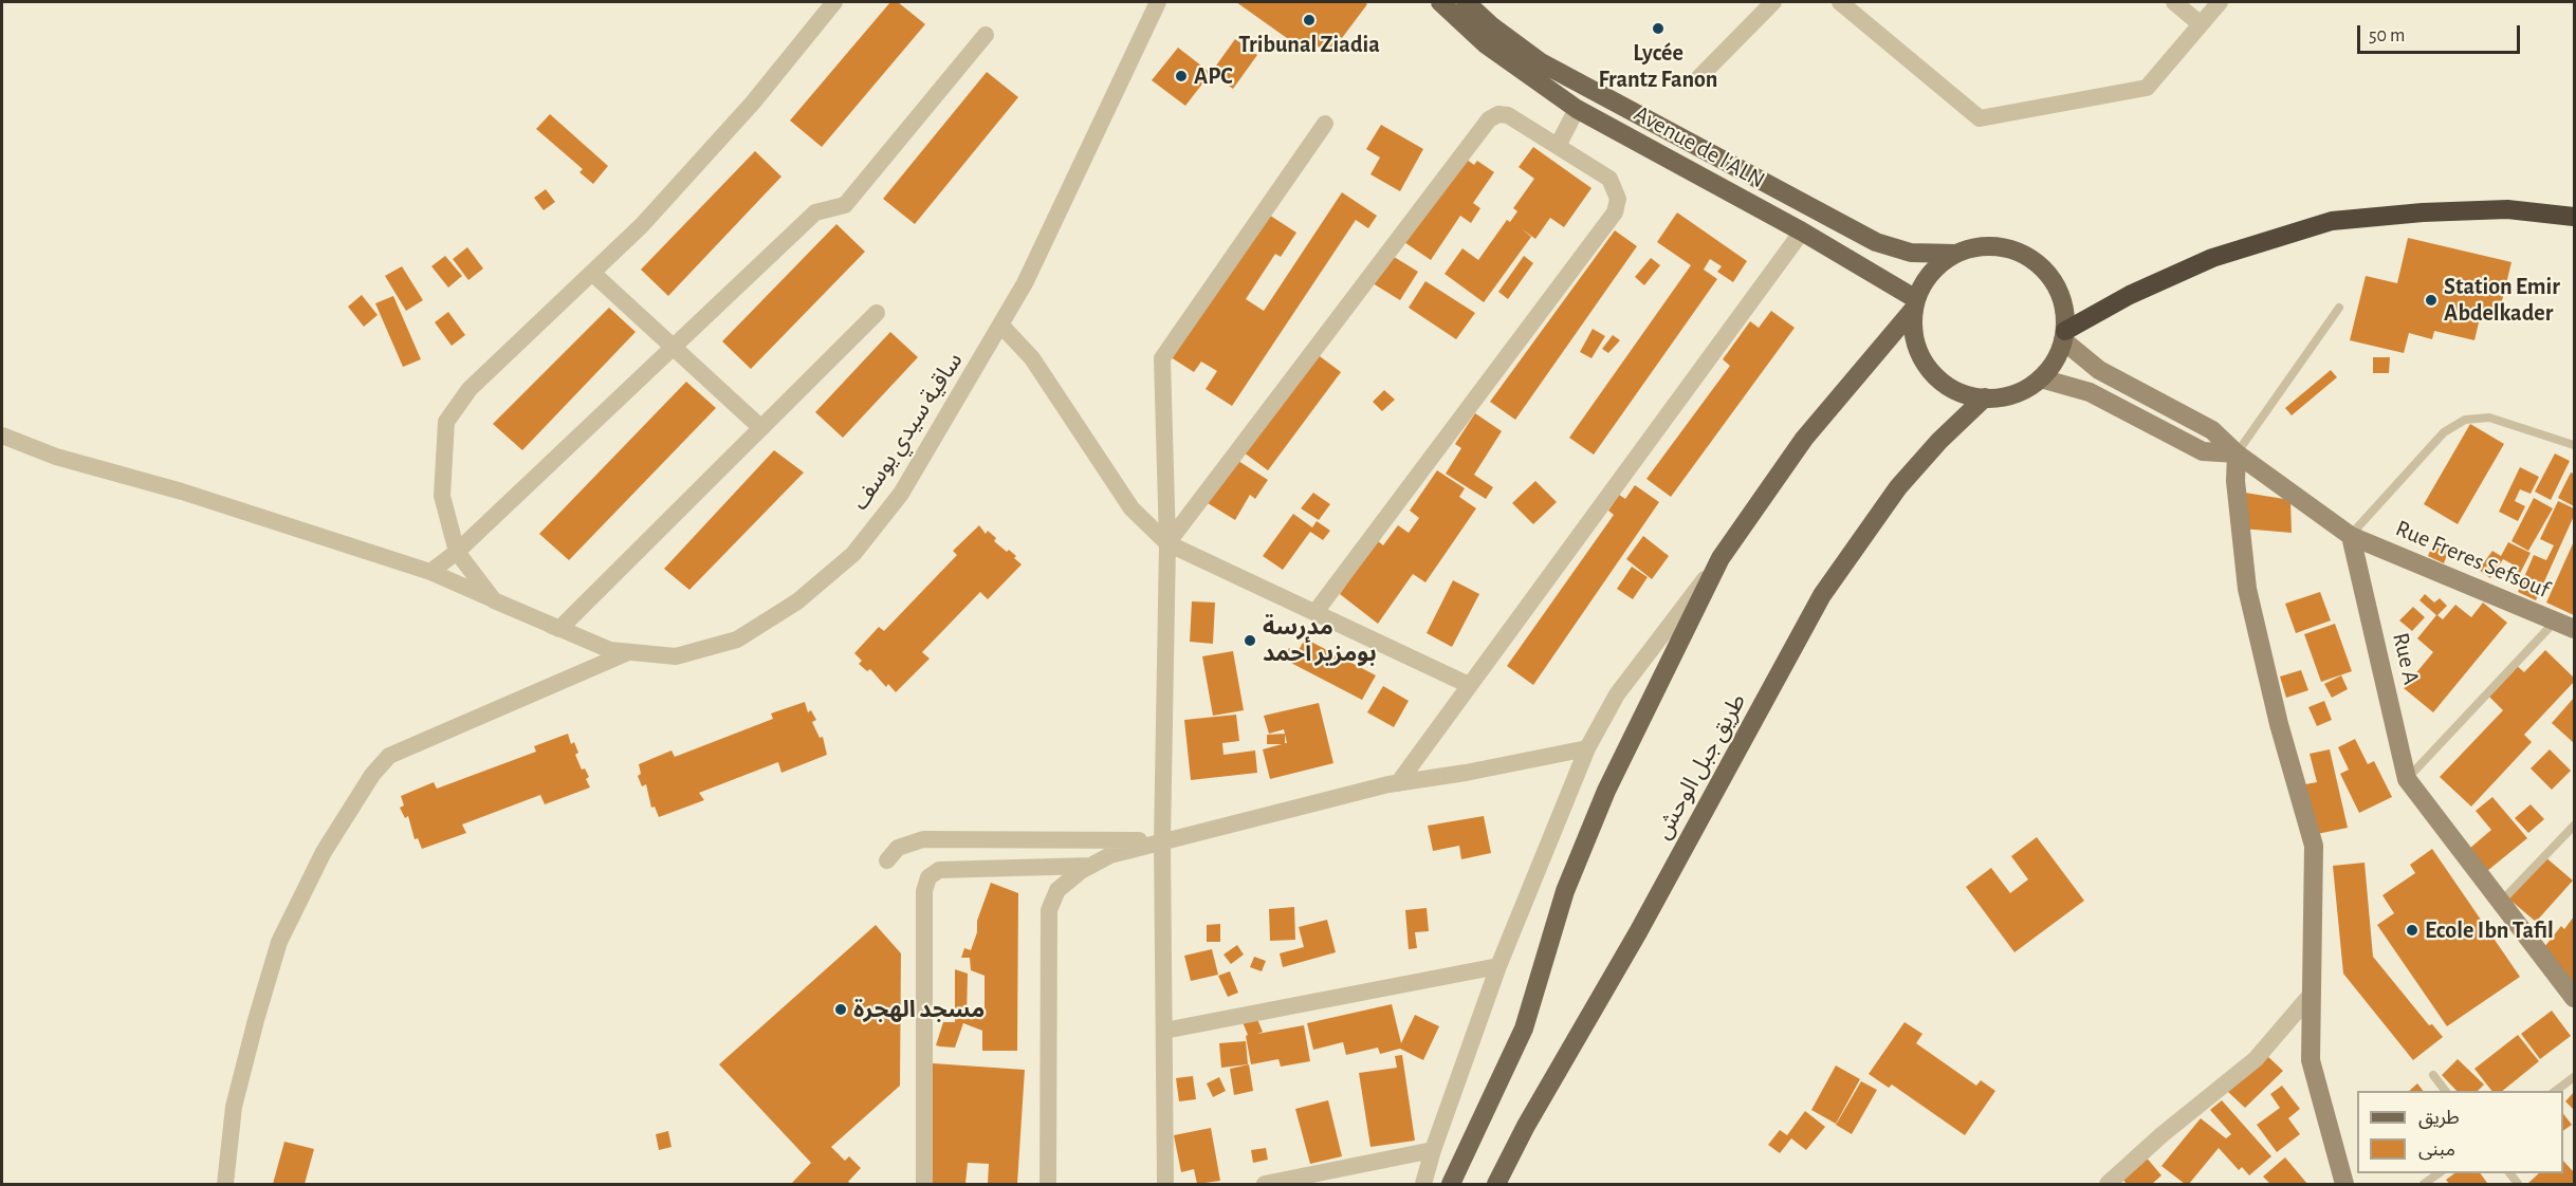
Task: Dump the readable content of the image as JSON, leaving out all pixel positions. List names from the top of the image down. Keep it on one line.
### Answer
{"streets":{"main road":["Avenue de l'ALN","Rue Freres Sefsouf","Rue A","طريق جبل الوحش"],"street":["ساقية سيدي يوسف"]},"crossings":[["Avenue de l'ALN","طريق جبل الوحش"],["Rue Freres Sefsouf","Rue A"]],"places":["Tribunal Ziadia","Lycée Frantz Fanon","APC","Station Emir Abdelkader","مدرسة بومزير أحمد","Ecole Ibn Tafil","مسجد الهجرة"],"legend":["طريق","مبنى"],"scale_bar":"50 m"}
